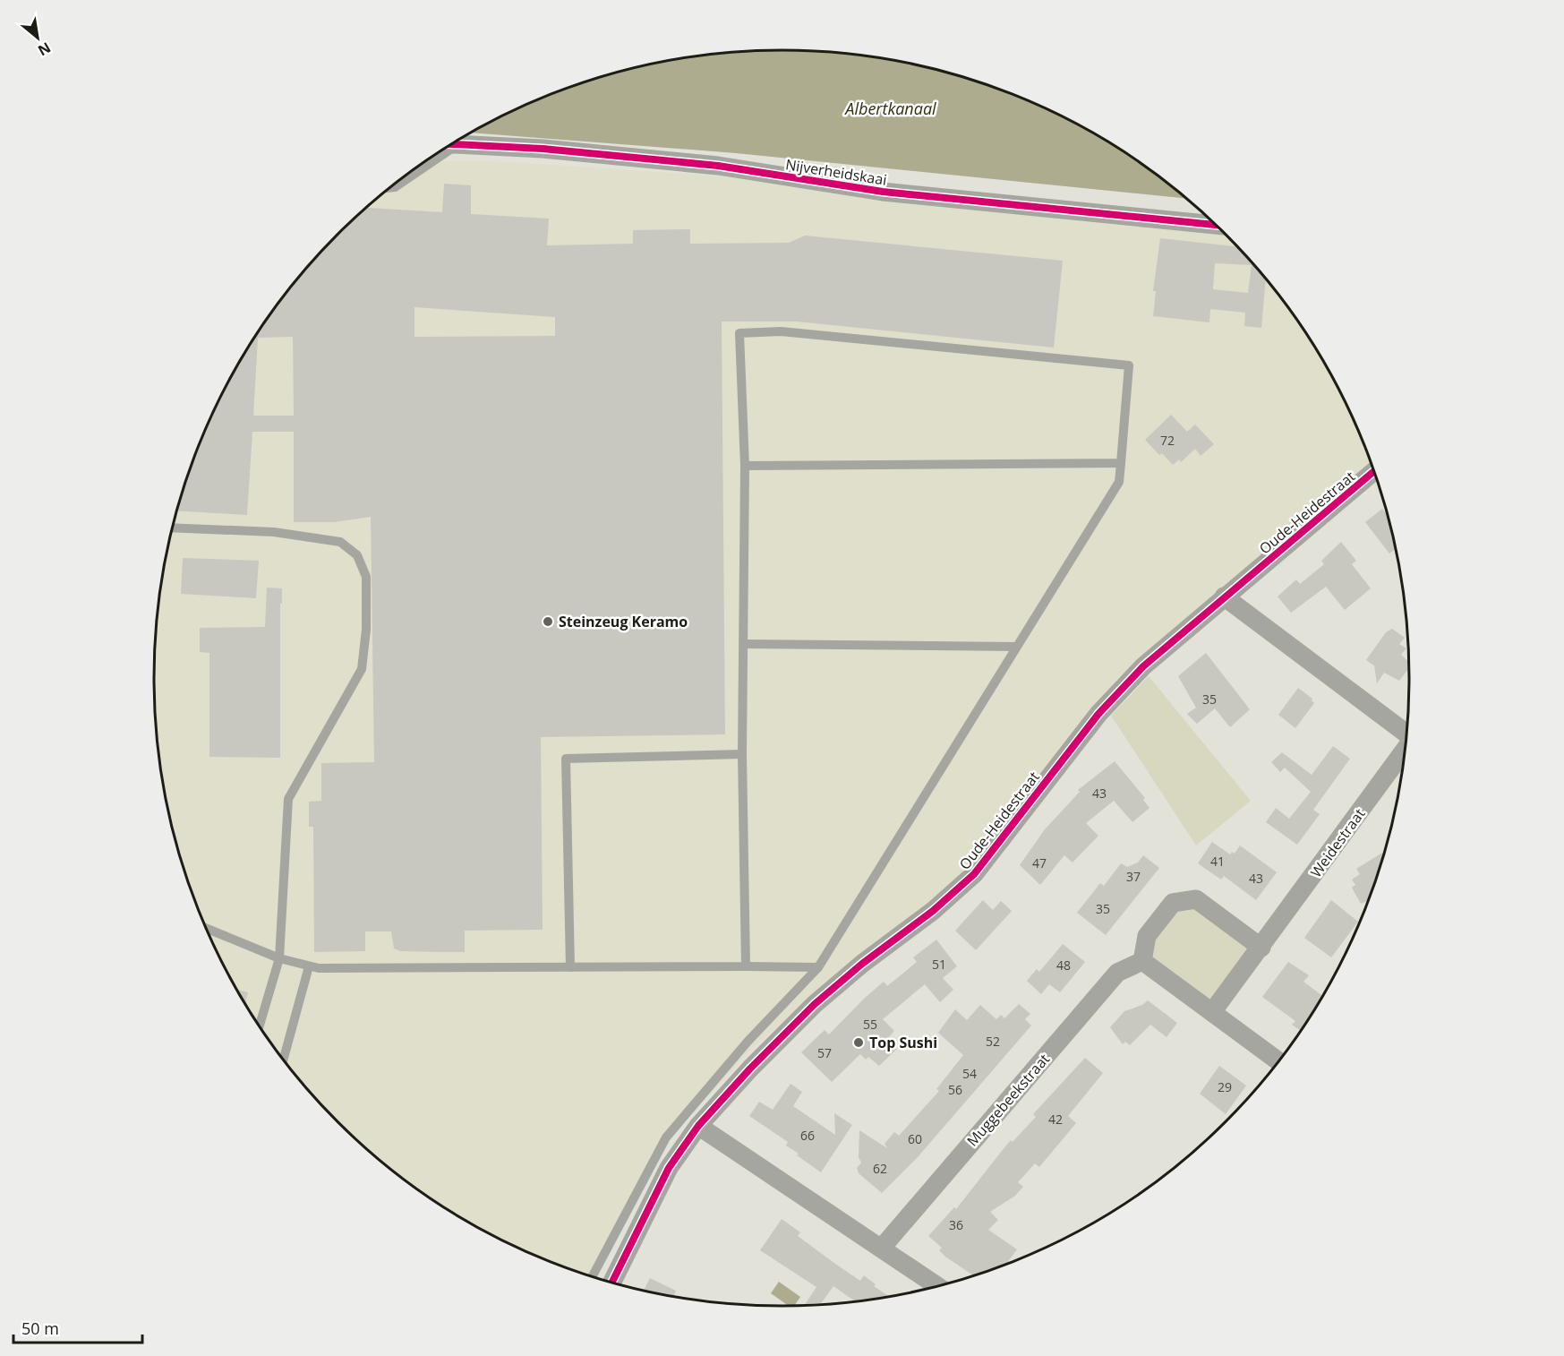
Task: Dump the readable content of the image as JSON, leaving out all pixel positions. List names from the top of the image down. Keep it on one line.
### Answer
{"streets":{"street":["Nijverheidskaai","Oude-Heidestraat","Weidestraat","Muggebeekstraat"]},"water":["Albertkanaal"],"places":["Steinzeug Keramo","Top Sushi"],"house_numbers":["72","35","43","41","47","37","43","35","51","48","55","52","57","54","29","56","42","66","60","62","36"],"scale_bar":"50 m","north":"bottom right"}
